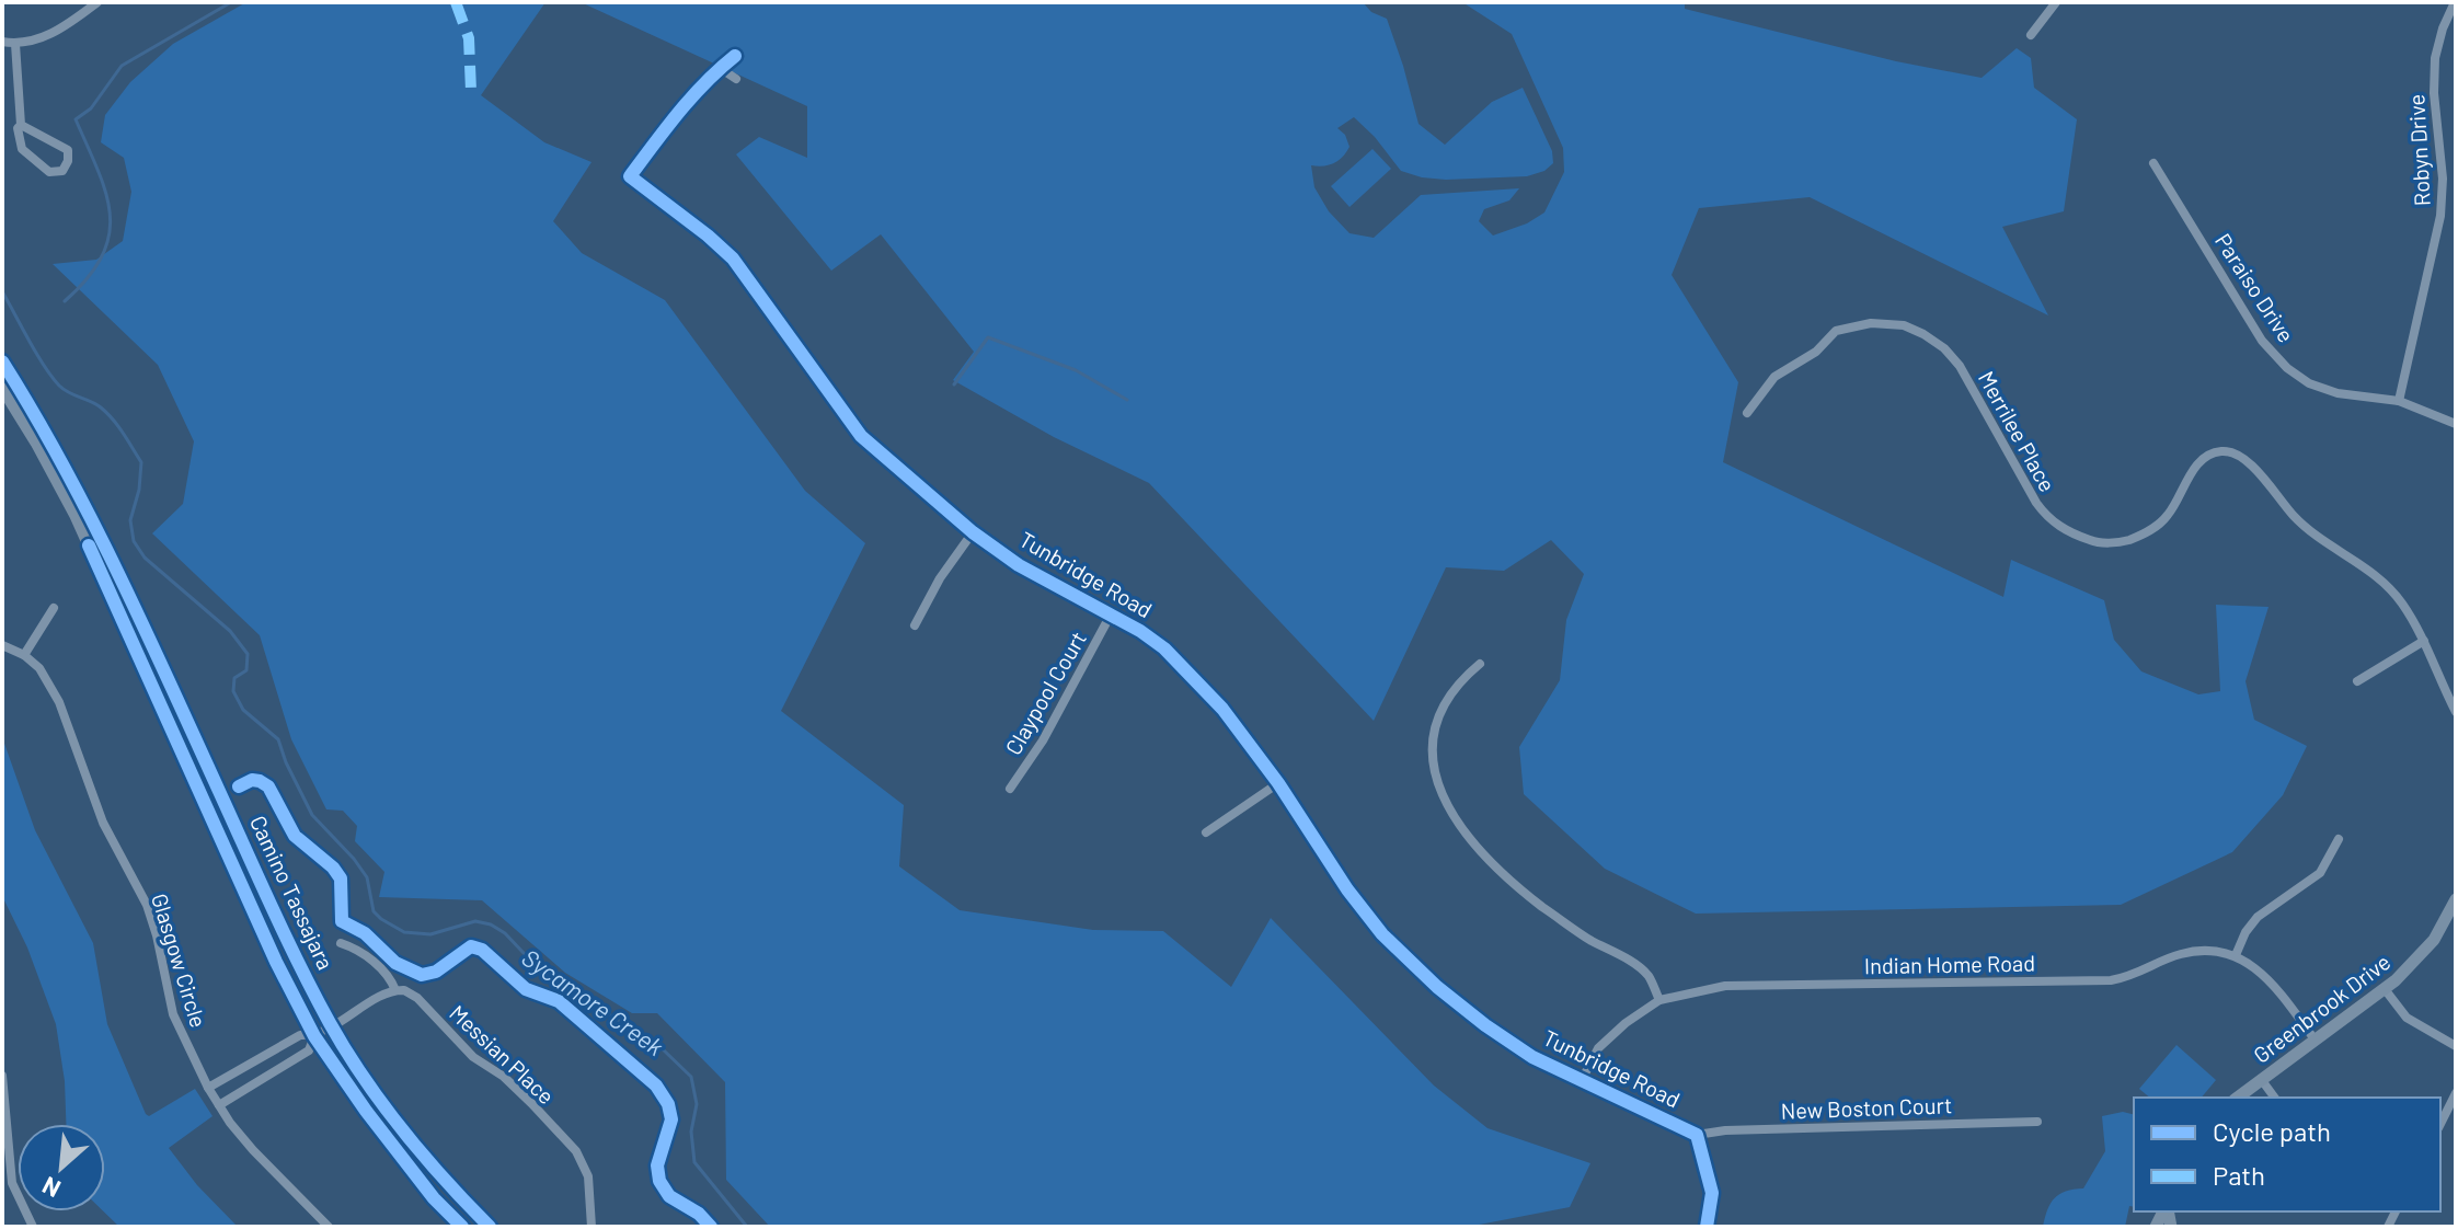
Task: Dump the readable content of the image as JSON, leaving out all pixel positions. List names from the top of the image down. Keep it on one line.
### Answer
{"streets":{"main road":["Camino Tassajara","Greenbrook Drive"],"street":["Robyn Drive","Paraiso Drive","Merrilee Place","Tunbridge Road","Claypool Court","Glasgow Circle","Indian Home Road","Messian Place","New Boston Court"]},"crossings":[["Robyn Drive","Paraiso Drive"],["Tunbridge Road","Claypool Court"],["Tunbridge Road","Indian Home Road"],["Tunbridge Road","New Boston Court"]],"water":["Sycamore Creek"],"legend":["Cycle path","Path"],"north":"bottom left"}
